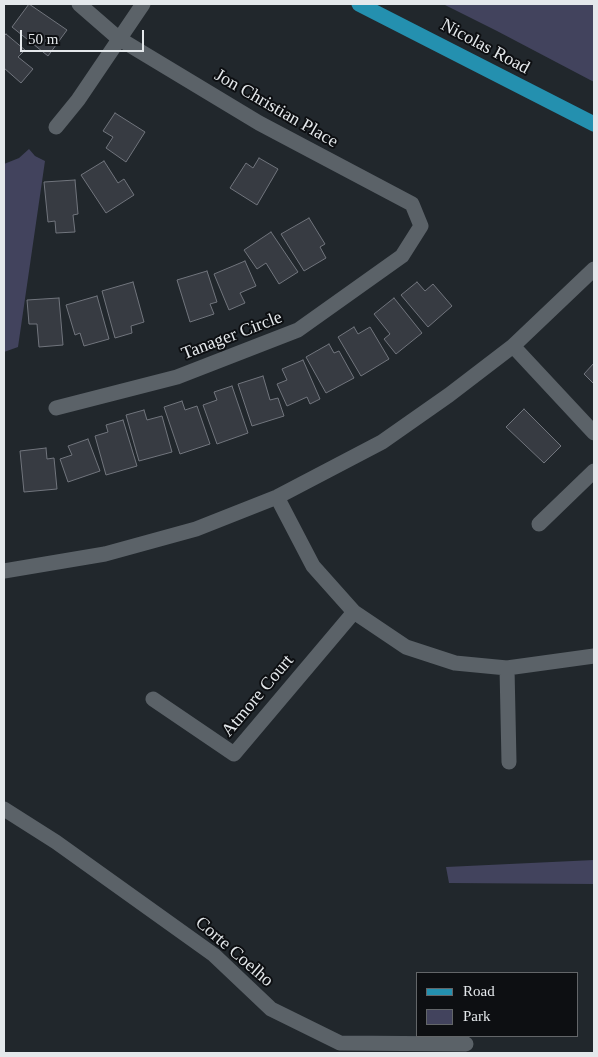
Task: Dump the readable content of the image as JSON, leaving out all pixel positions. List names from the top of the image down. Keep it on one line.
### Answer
{"streets":{"main road":["Nicolas Road"],"street":["Jon Christian Place","Tanager Circle","Atmore Court","Corte Coelho"]},"crossings":[["Jon Christian Place","Tanager Circle"]],"legend":["Road","Park"],"scale_bar":"50 m"}
